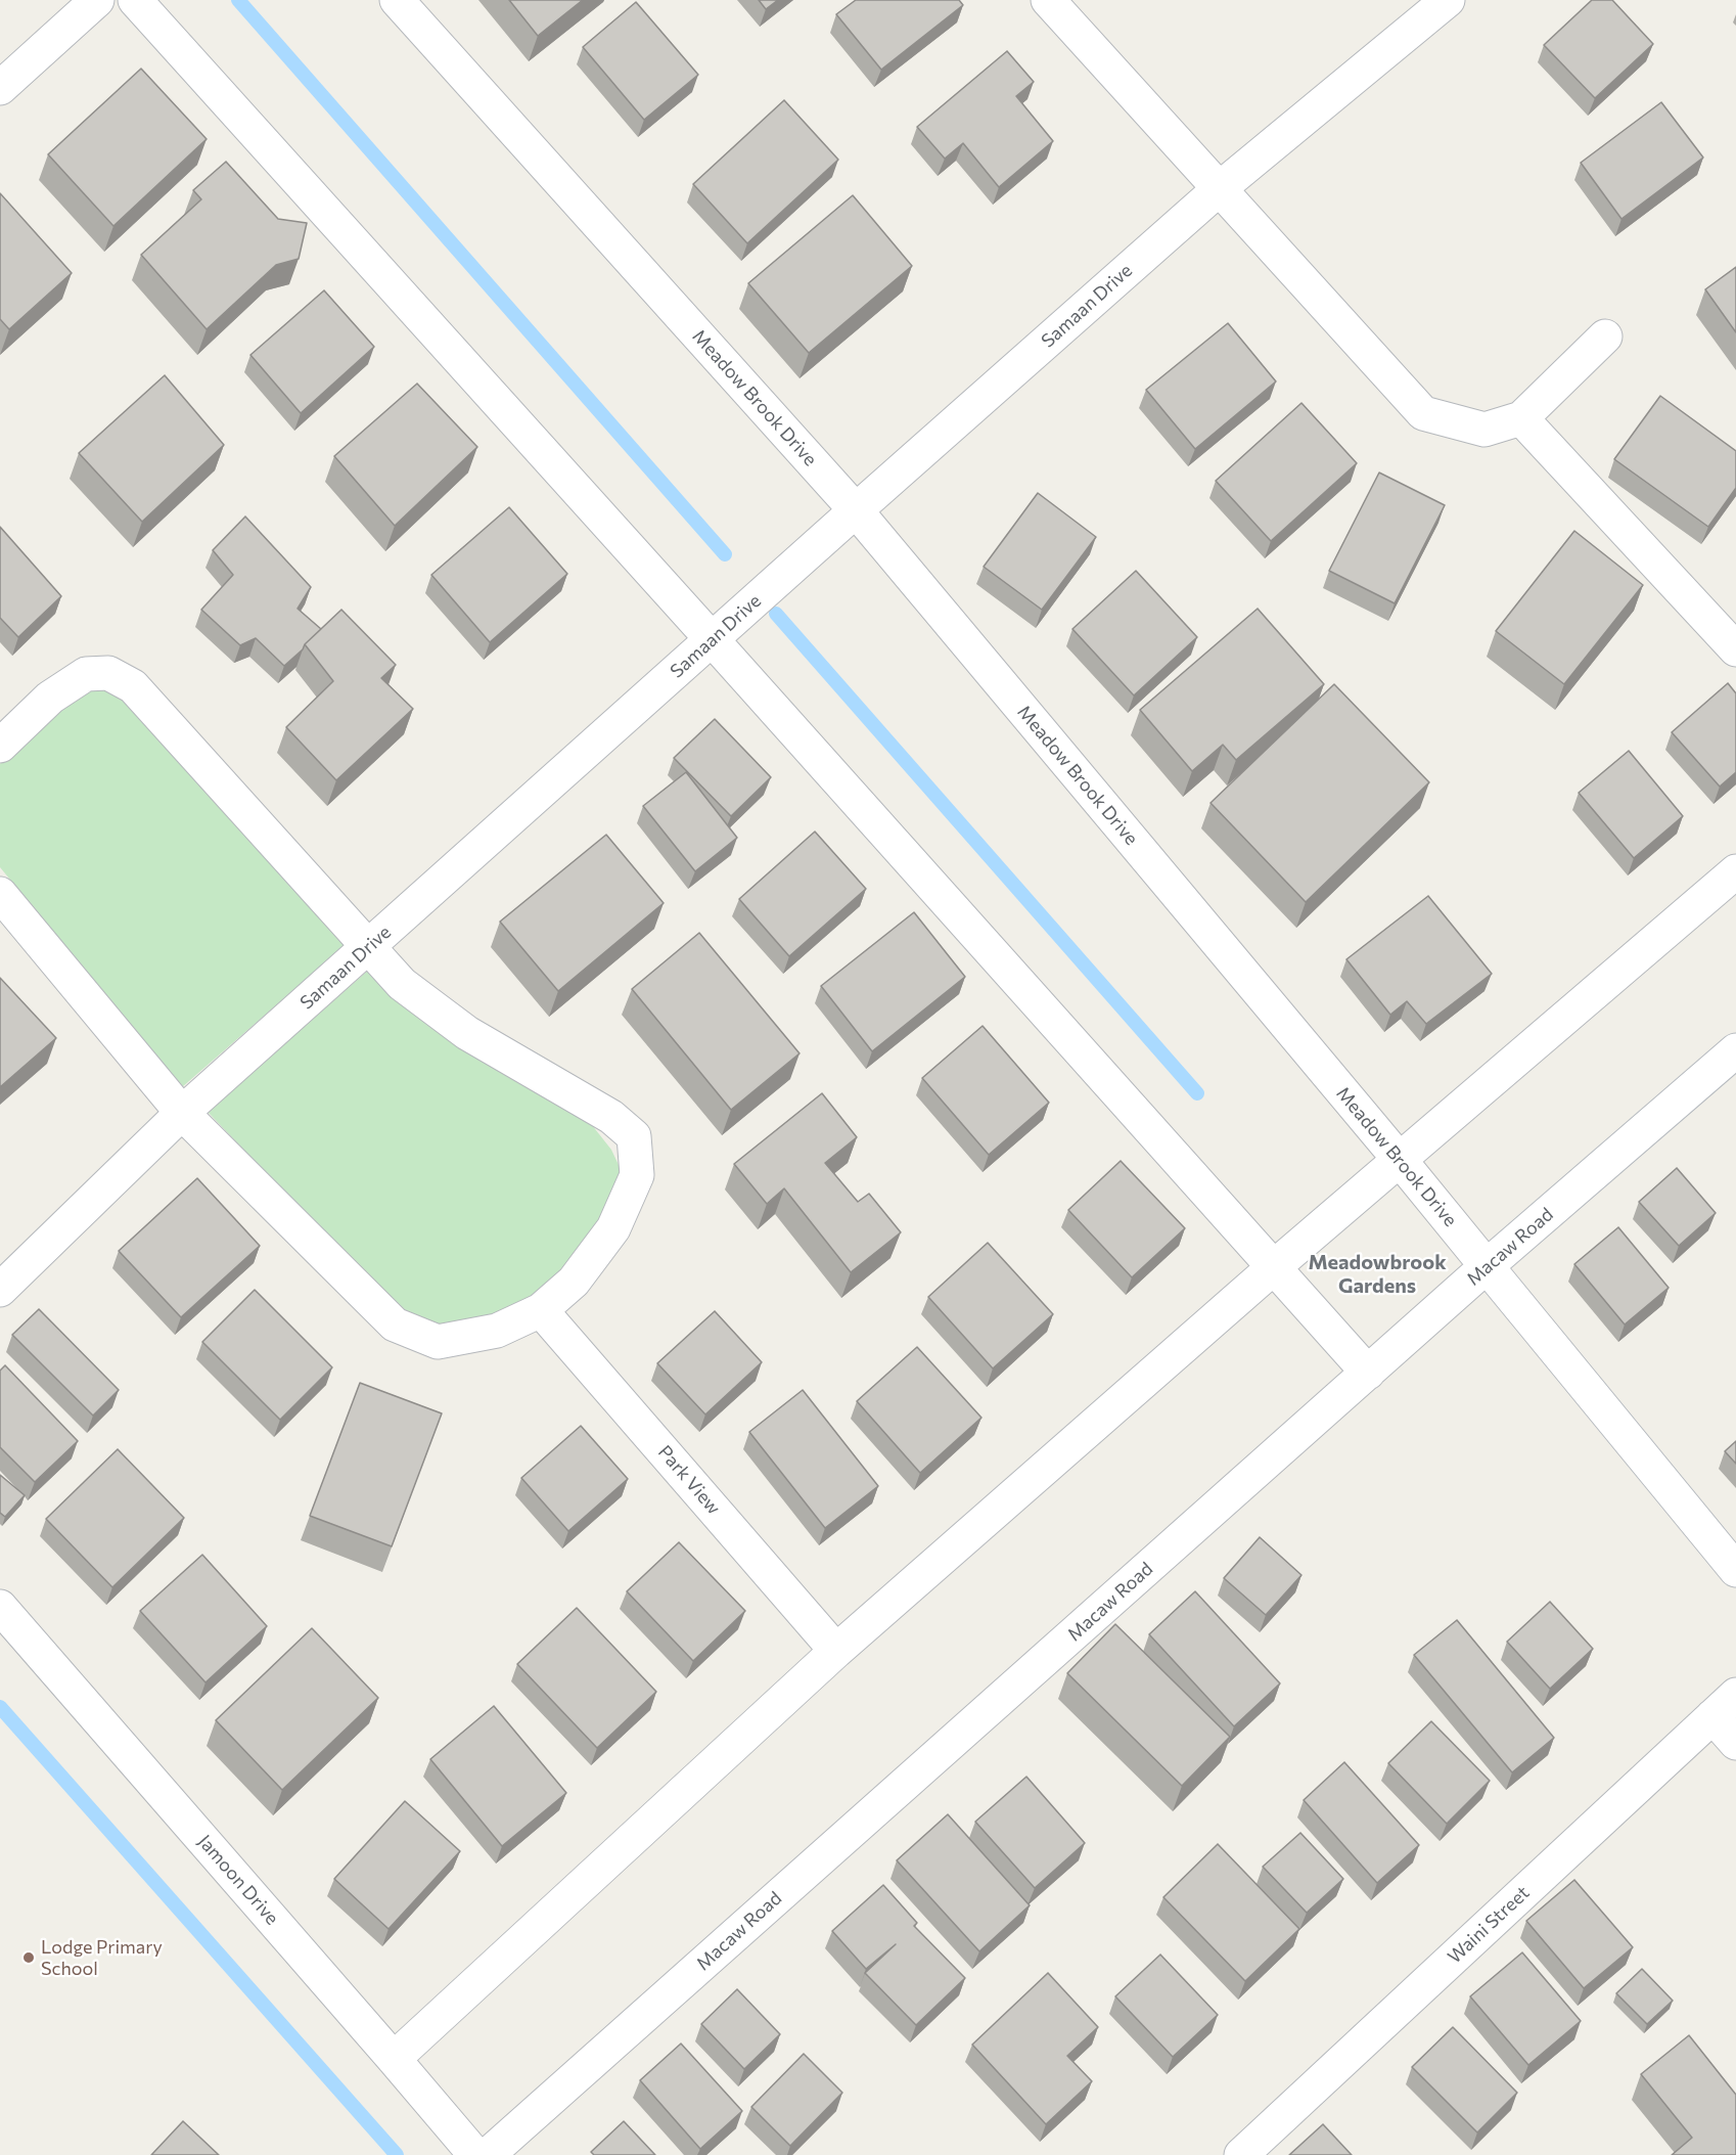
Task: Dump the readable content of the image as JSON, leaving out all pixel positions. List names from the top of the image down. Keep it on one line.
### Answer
{"streets":{"street":["Samaan Drive","Meadow Brook Drive","Macaw Road","Park View","Jamoon Drive","Waini Street"]},"crossings":[["Samaan Drive","Meadow Brook Drive"],["Meadow Brook Drive","Macaw Road"]],"districts":["Meadowbrook Gardens"],"places":["Lodge Primary School"]}
